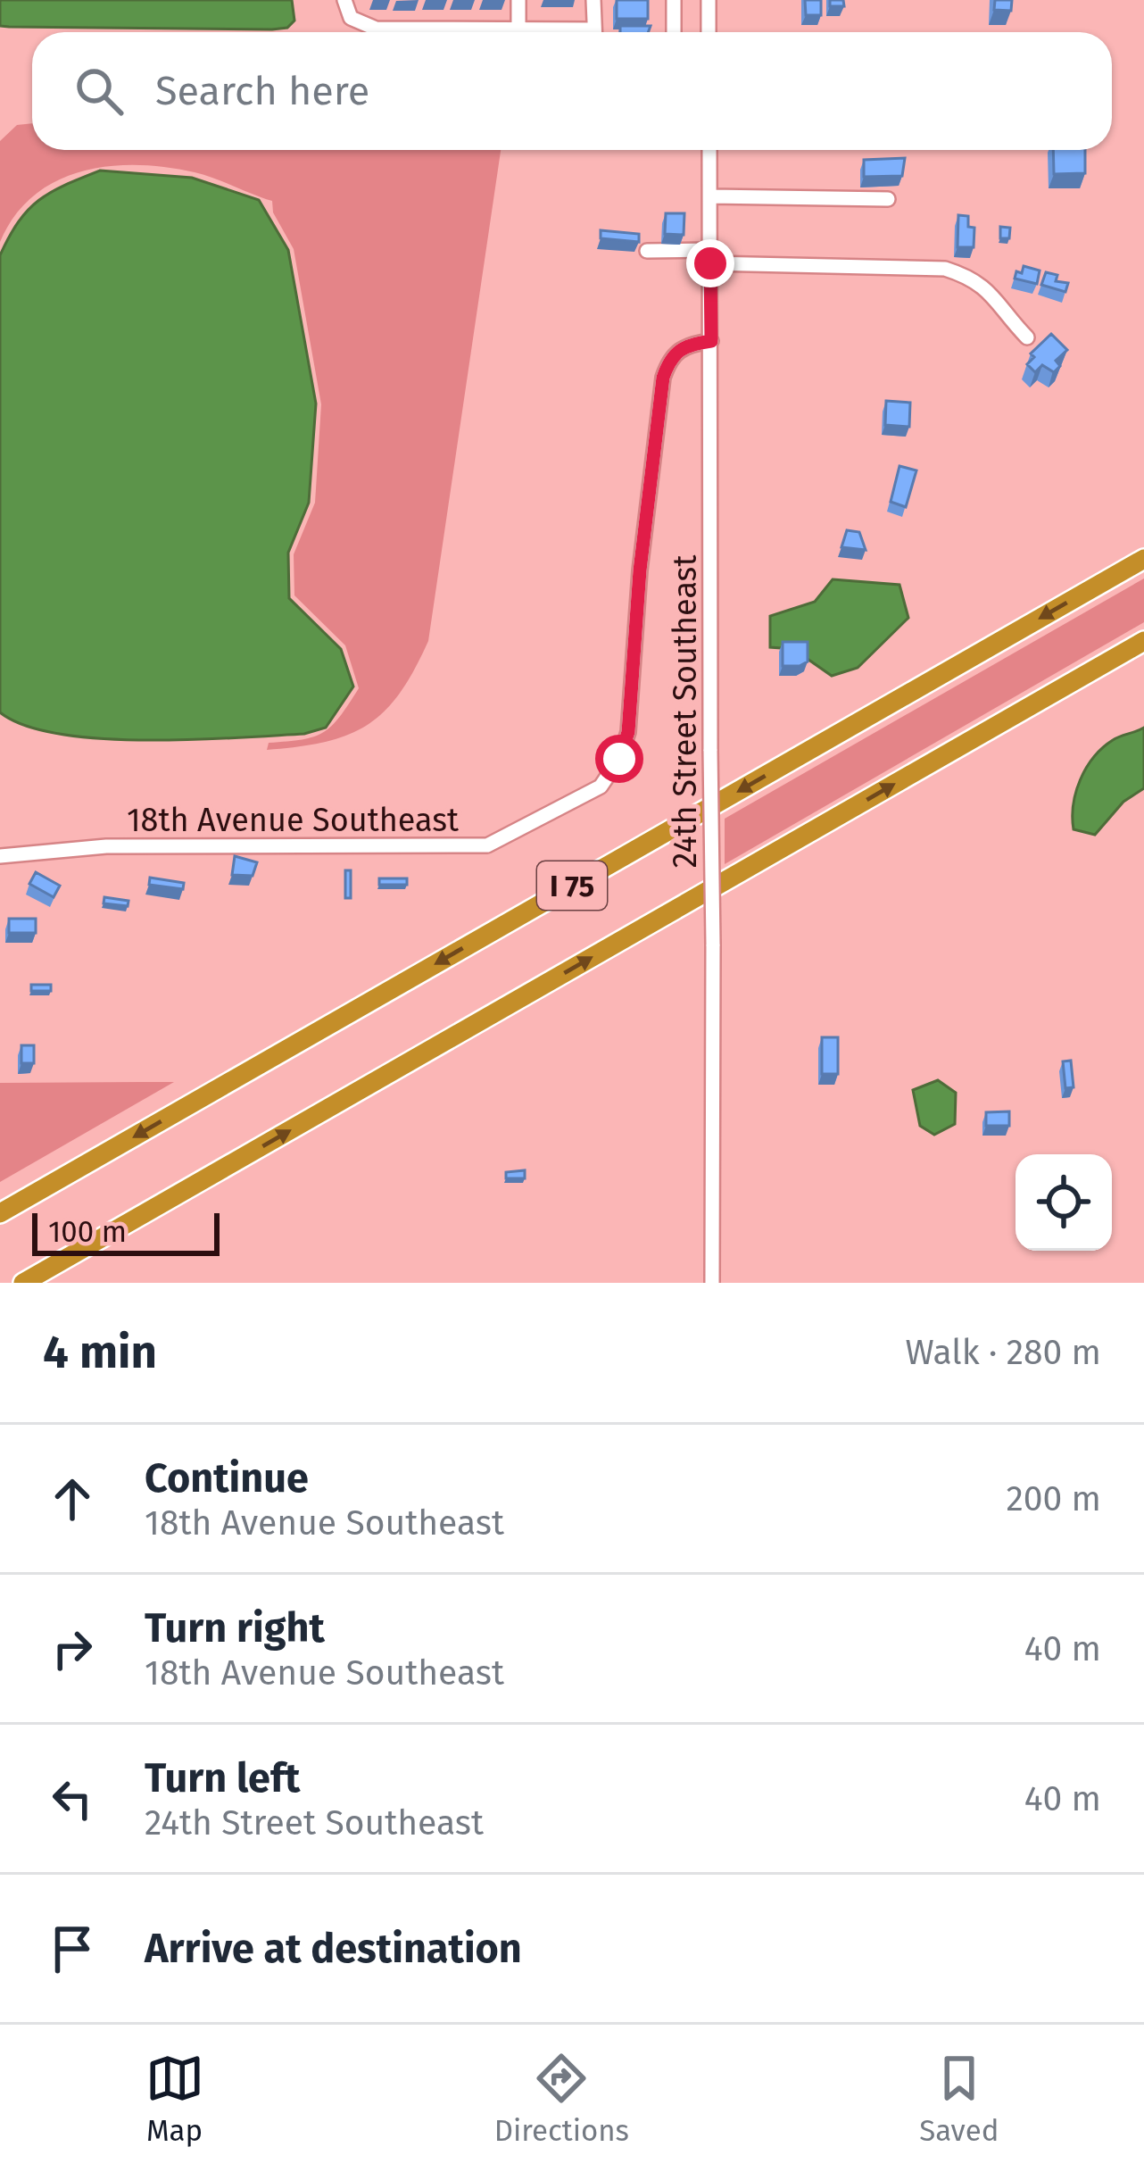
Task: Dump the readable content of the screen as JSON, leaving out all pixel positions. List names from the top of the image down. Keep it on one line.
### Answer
{"streets":{"highway":["I 75"],"street":["24th Street Southeast","18th Avenue Southeast"]},"crossings":[["24th Street Southeast","18th Avenue Southeast"]],"scale_bar":"100 m","page":{"search":"Search here","scale":"100 m","heading":["4 min","Walk · 280 m"],"list":[["Continue","18th Avenue Southeast","200 m"],["Turn right","18th Avenue Southeast","40 m"],["Turn left","24th Street Southeast","40 m"],"Arrive at destination"],"nav":["Map","Directions","Saved"]}}
